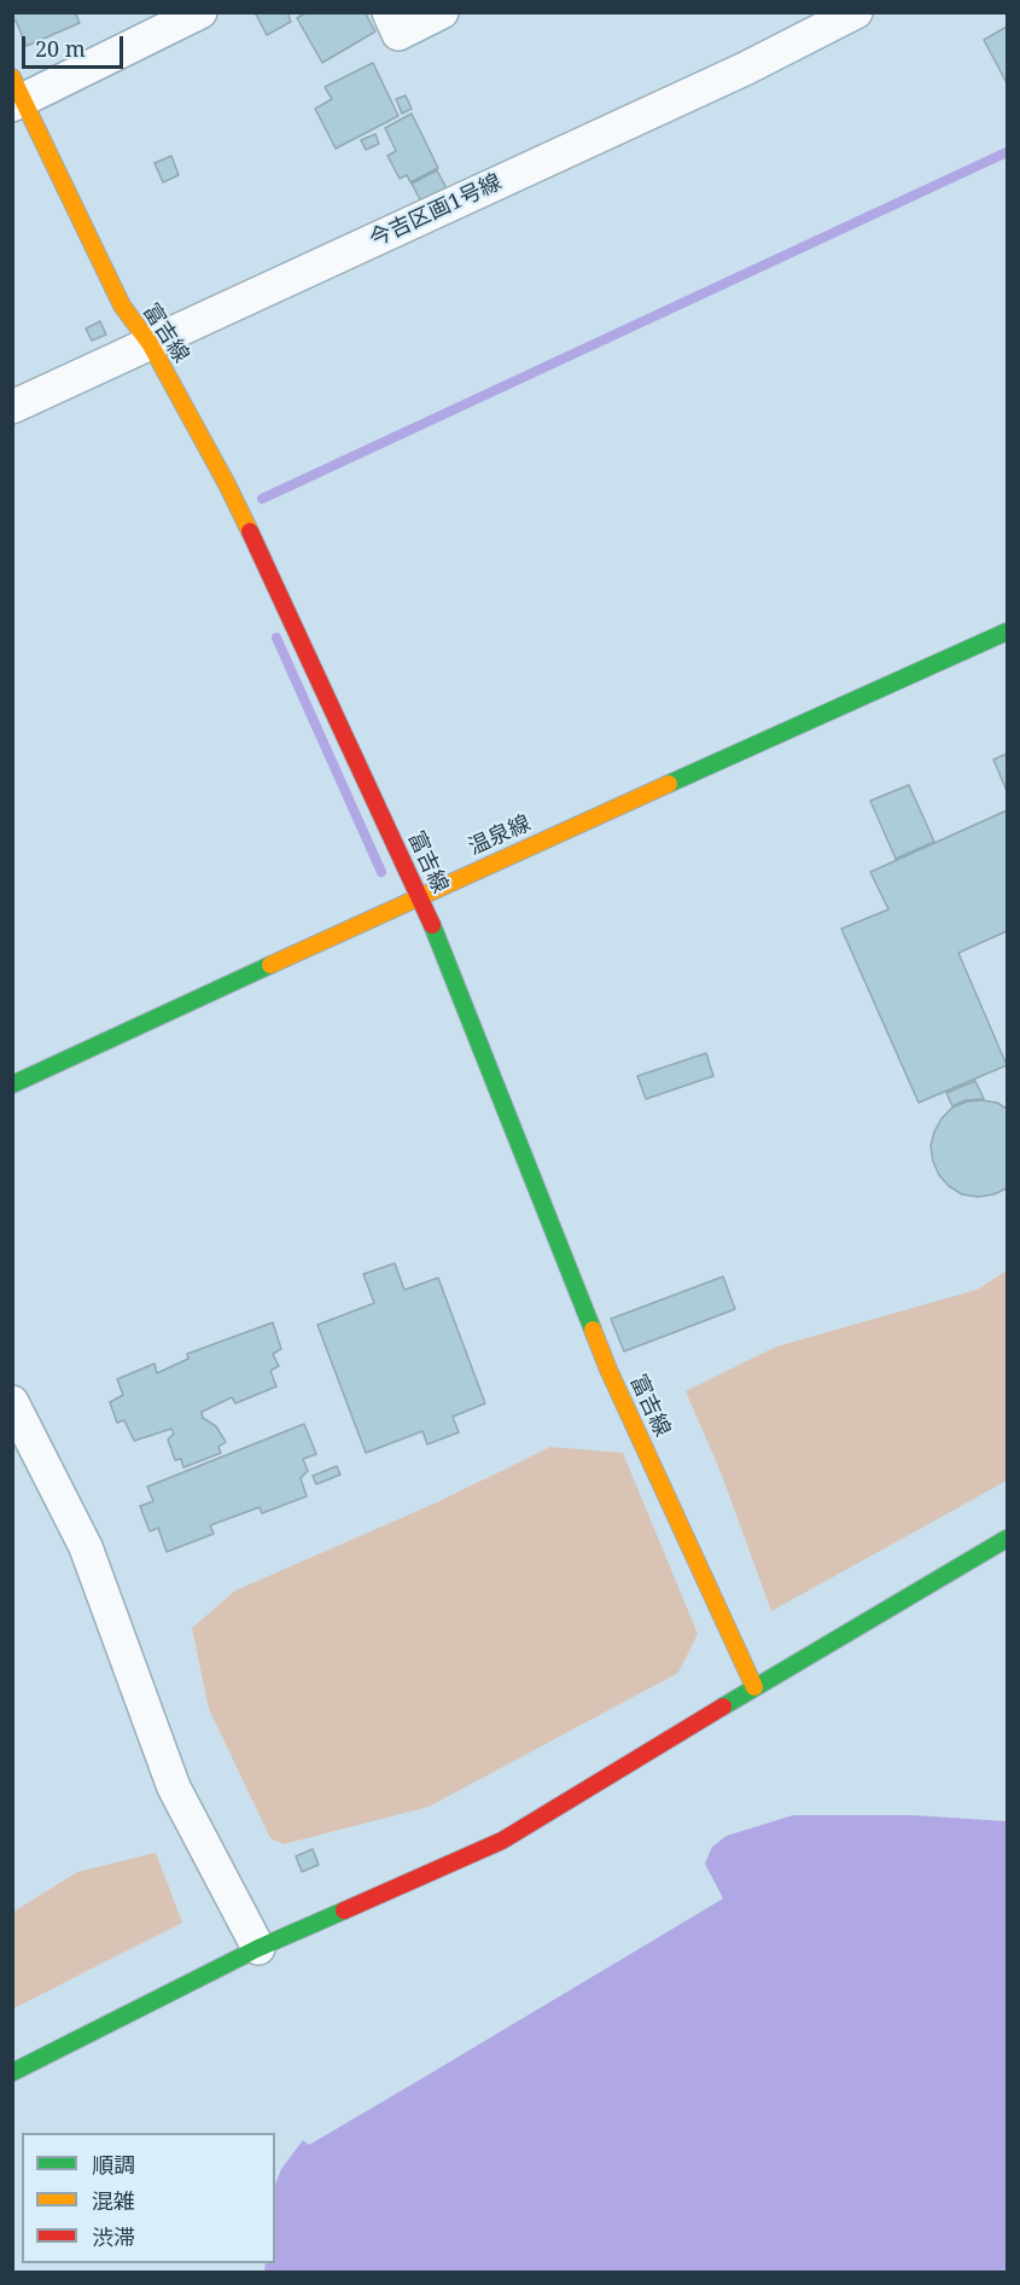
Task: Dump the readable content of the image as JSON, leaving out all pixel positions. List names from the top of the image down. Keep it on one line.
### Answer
{"streets":{"street":["今吉区画1号線","富吉線","温泉線"]},"crossings":[["今吉区画1号線","富吉線"],["富吉線","温泉線"]],"legend":["順調","混雑","渋滞"],"scale_bar":"20 m"}
